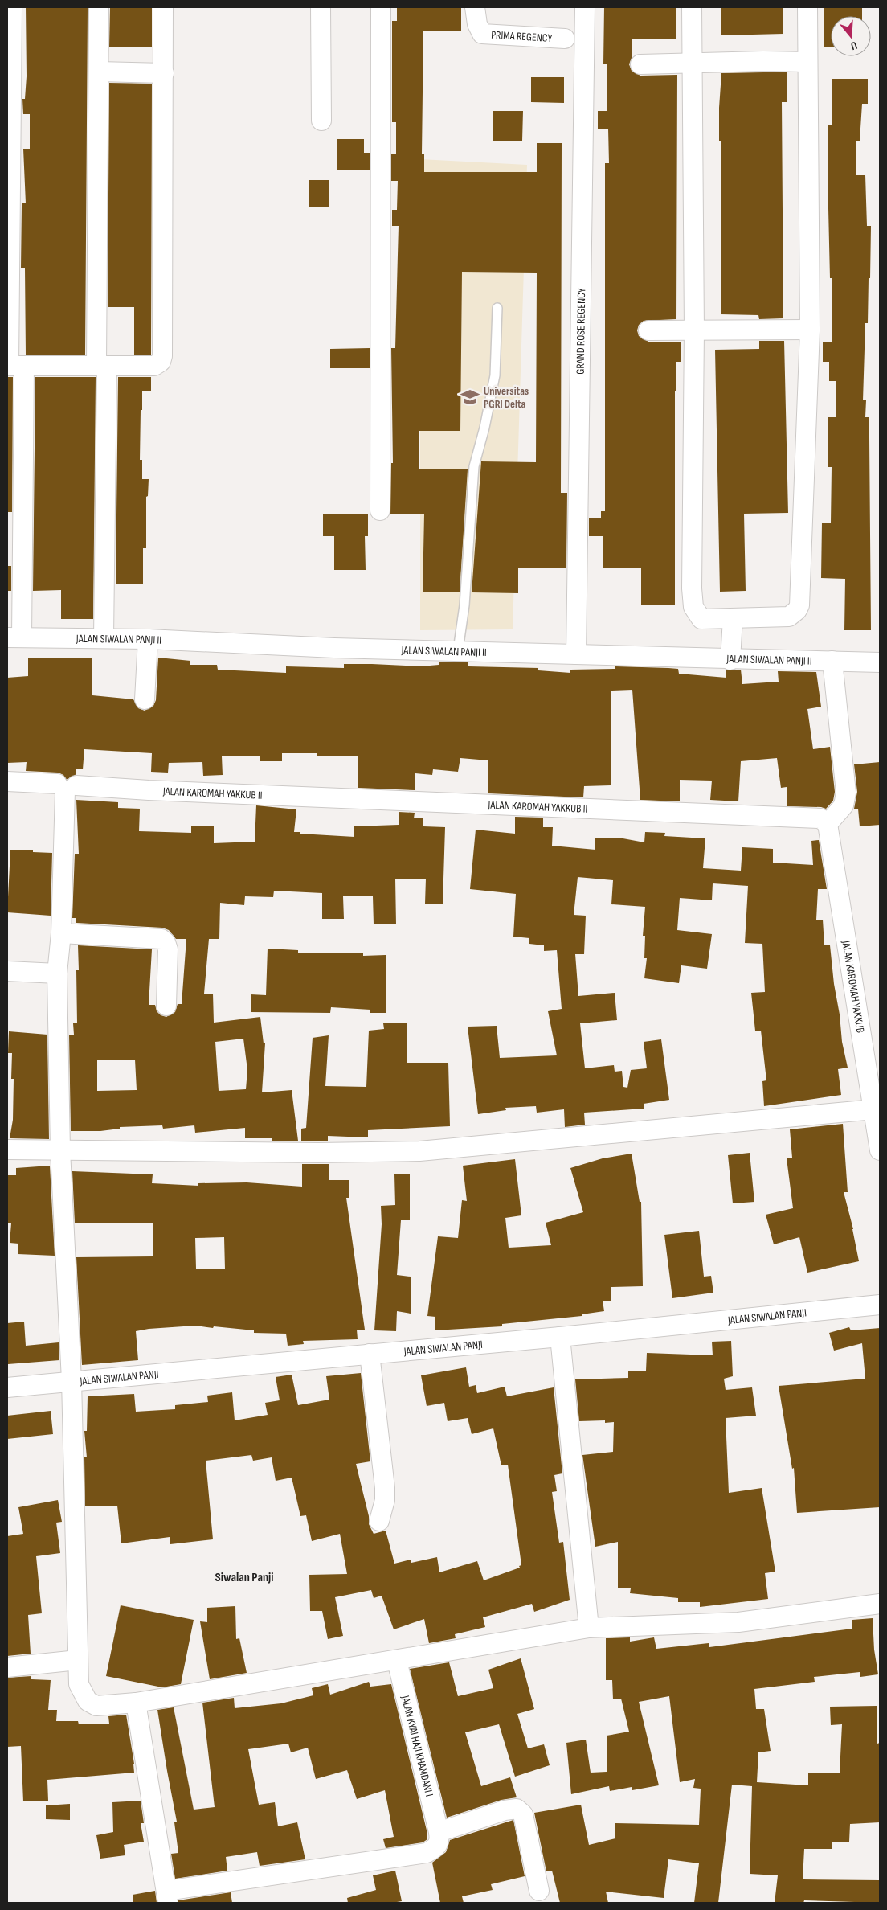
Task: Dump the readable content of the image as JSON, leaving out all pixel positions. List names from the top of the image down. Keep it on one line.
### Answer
{"streets":{"street":["PRIMA REGENCY","GRAND ROSE REGENCY","JALAN SIWALAN PANJI II","JALAN KAROMAH YAKKUB II","JALAN KAROMAH YAKKUB","JALAN SIWALAN PANJI","JALAN KYAI HAJI KHAMDANI I"]},"crossings":[["GRAND ROSE REGENCY","JALAN SIWALAN PANJI II"],["JALAN KAROMAH YAKKUB II","JALAN KAROMAH YAKKUB"]],"districts":["Siwalan Panji"],"places":{"school or university":["Universitas PGRI Delta"]},"north":"bottom"}
